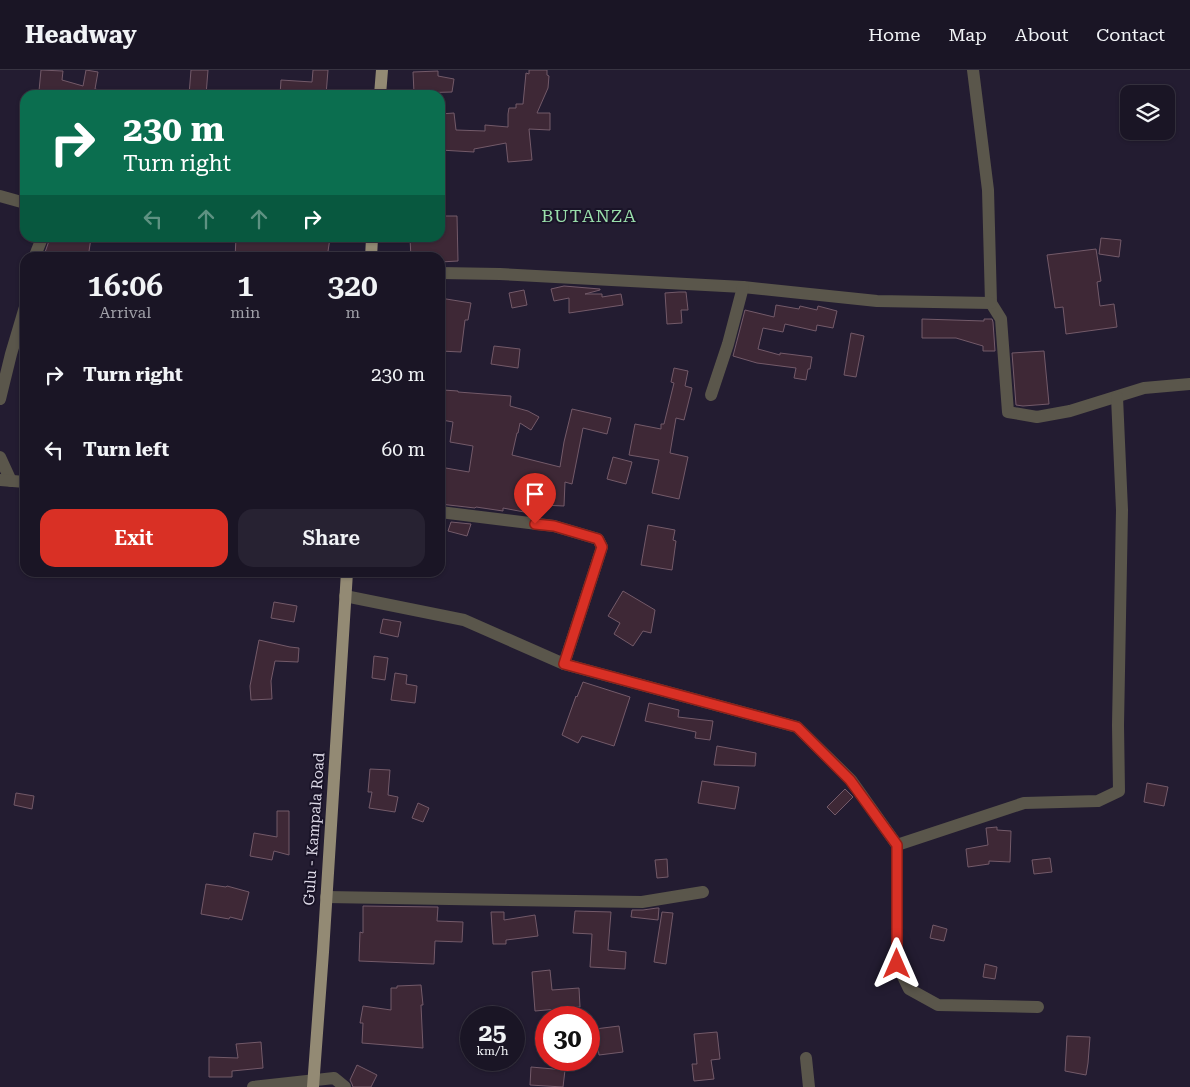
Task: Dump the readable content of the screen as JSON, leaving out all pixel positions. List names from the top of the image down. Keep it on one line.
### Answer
{"streets":{"main road":["Gulu - Kampala Road"]},"districts":["BUTANZA"],"page":{"header":"Headway","nav":["Home","Map","About","Contact"],"turn":["230 m","Turn right"],"eta":["16:06","Arrival","1","min","320","m"],"list":[{"name":"Turn right","value":"230 m"},{"name":"Turn left","value":"60 m"}],"buttons":["Exit","Share"],"speed":"25 km/h","limit":"30"}}
